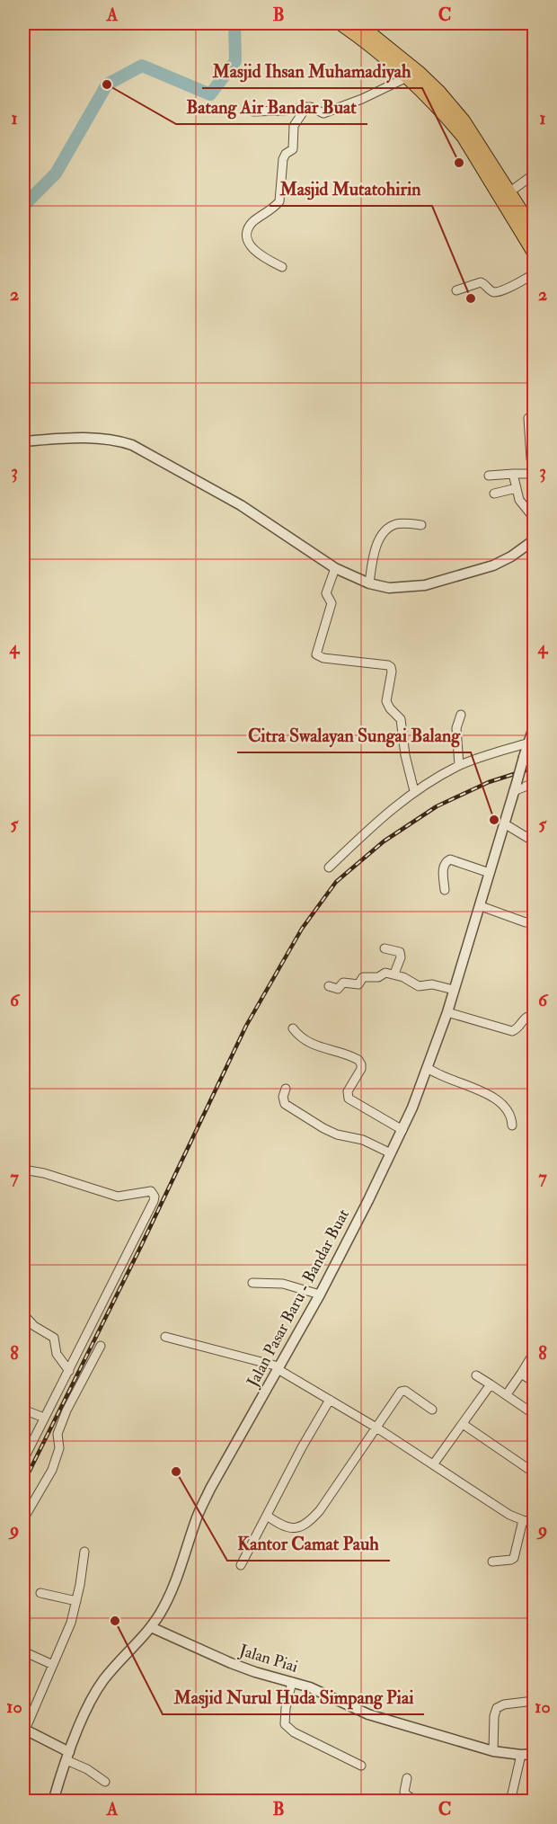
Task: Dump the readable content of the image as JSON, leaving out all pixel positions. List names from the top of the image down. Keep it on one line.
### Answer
{"streets":{"street":["Jalan Pasar Baru - Bandar Buat","Jalan Piai"]},"crossings":[["Jalan Pasar Baru - Bandar Buat","Jalan Piai"]],"places":["Batang Air Bandar Buat","Masjid Ihsan Muhamadiyah","Masjid Mutatohirin","Citra Swalayan Sungai Balang","Kantor Camat Pauh","Masjid Nurul Huda Simpang Piai"],"grid":{"columns":["A","B","C"],"rows":["1","2","3","4","5","6","7","8","9","10"]}}
